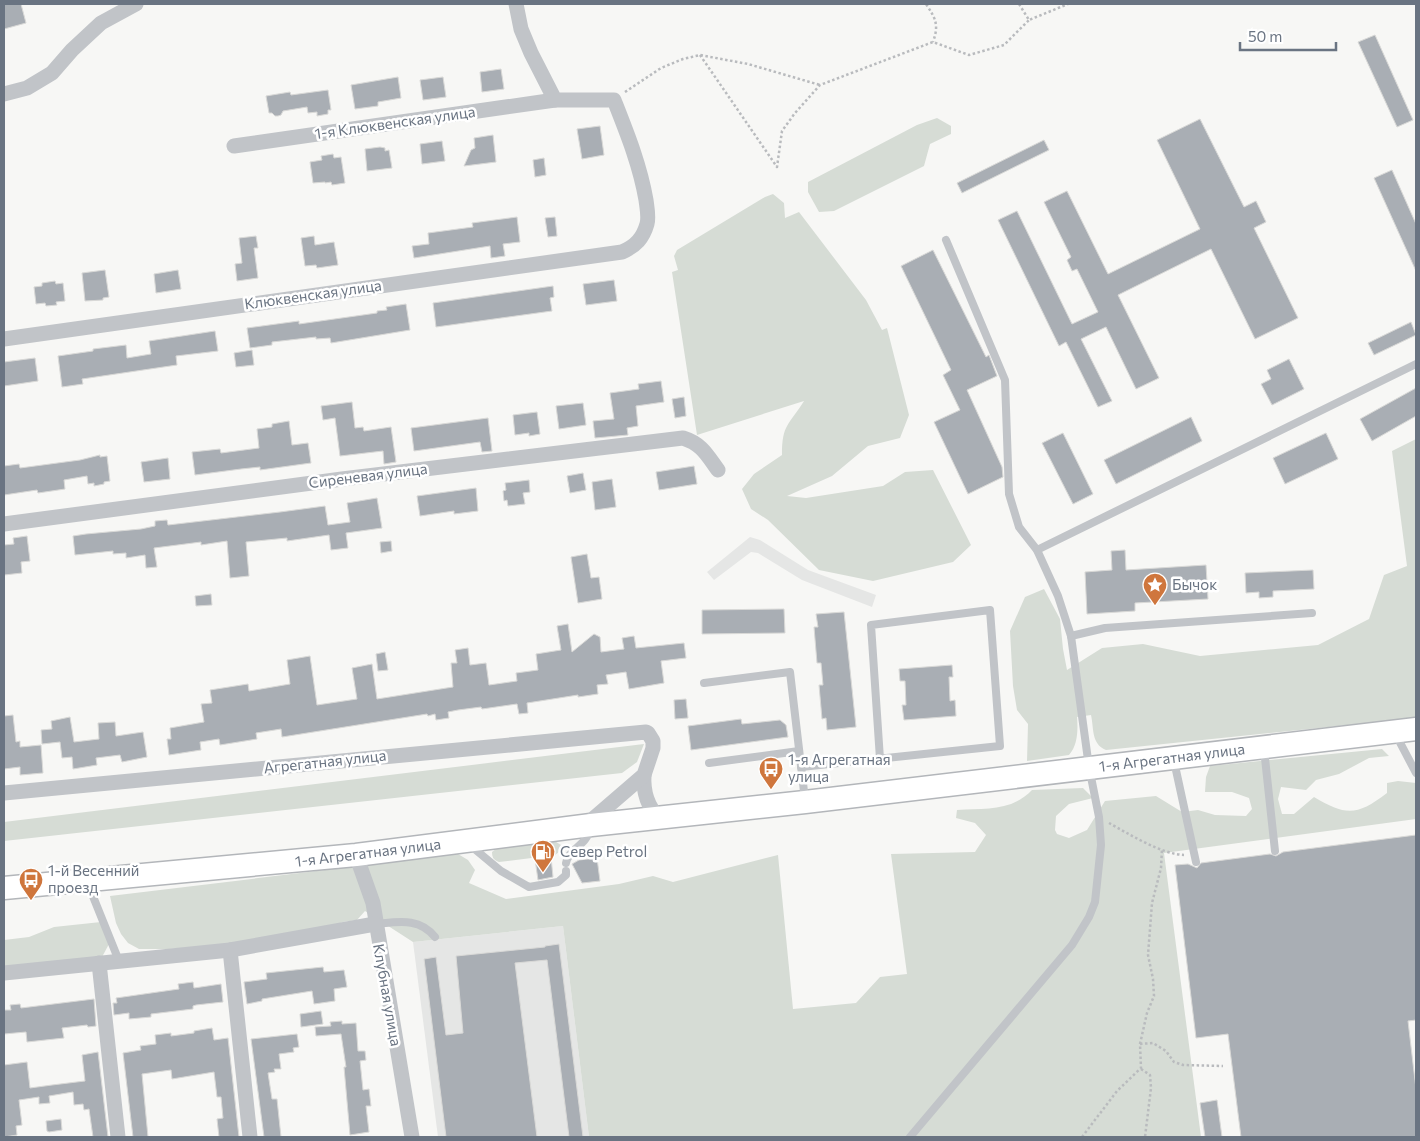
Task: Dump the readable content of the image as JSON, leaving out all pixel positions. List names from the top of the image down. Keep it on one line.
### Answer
{"streets":{"main road":["1-я Агрегатная улица"],"street":["1-я Клюквенская улица","Клюквенская улица","Сиреневая улица","Агрегатная улица","Клубная улица"]},"crossings":[["1-я Клюквенская улица","Клюквенская улица"],["1-я Агрегатная улица","Клубная улица"]],"places":{"place":["Бычок"],"bus stop":["1-я Агрегатная улица","1-й Весенний проезд"],"fuel station":["Север Petrol"]},"scale_bar":"50 m"}
